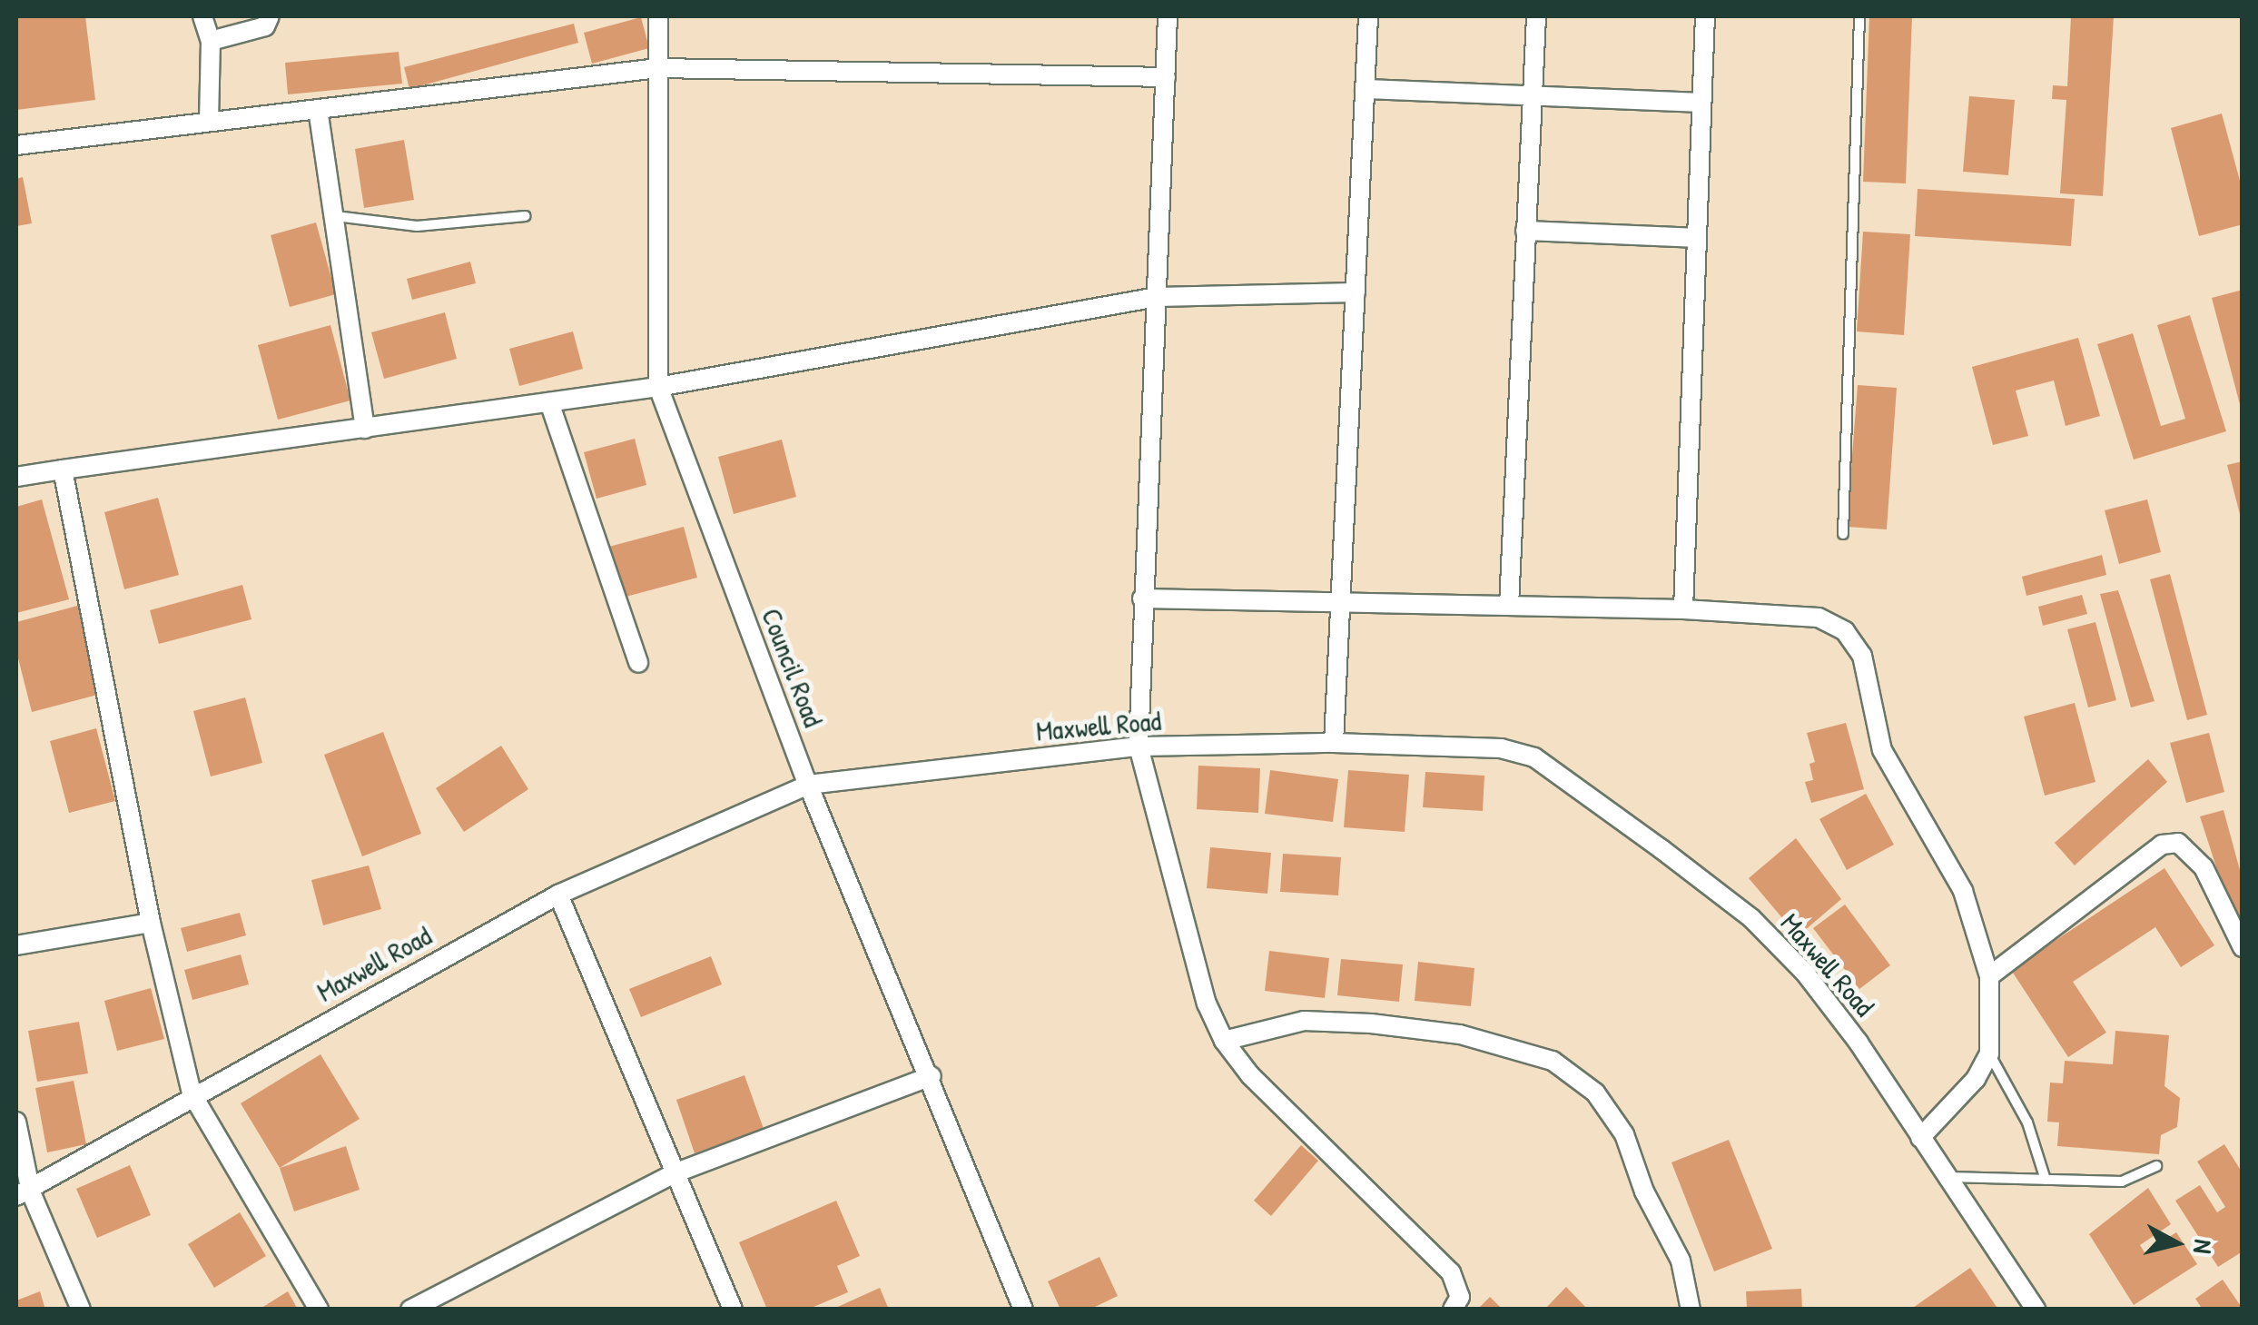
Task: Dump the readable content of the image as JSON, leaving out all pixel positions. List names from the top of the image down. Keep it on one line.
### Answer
{"streets":{"street":["Council Road","Maxwell Road"]},"crossings":[["Council Road","Maxwell Road"]],"north":"right"}
